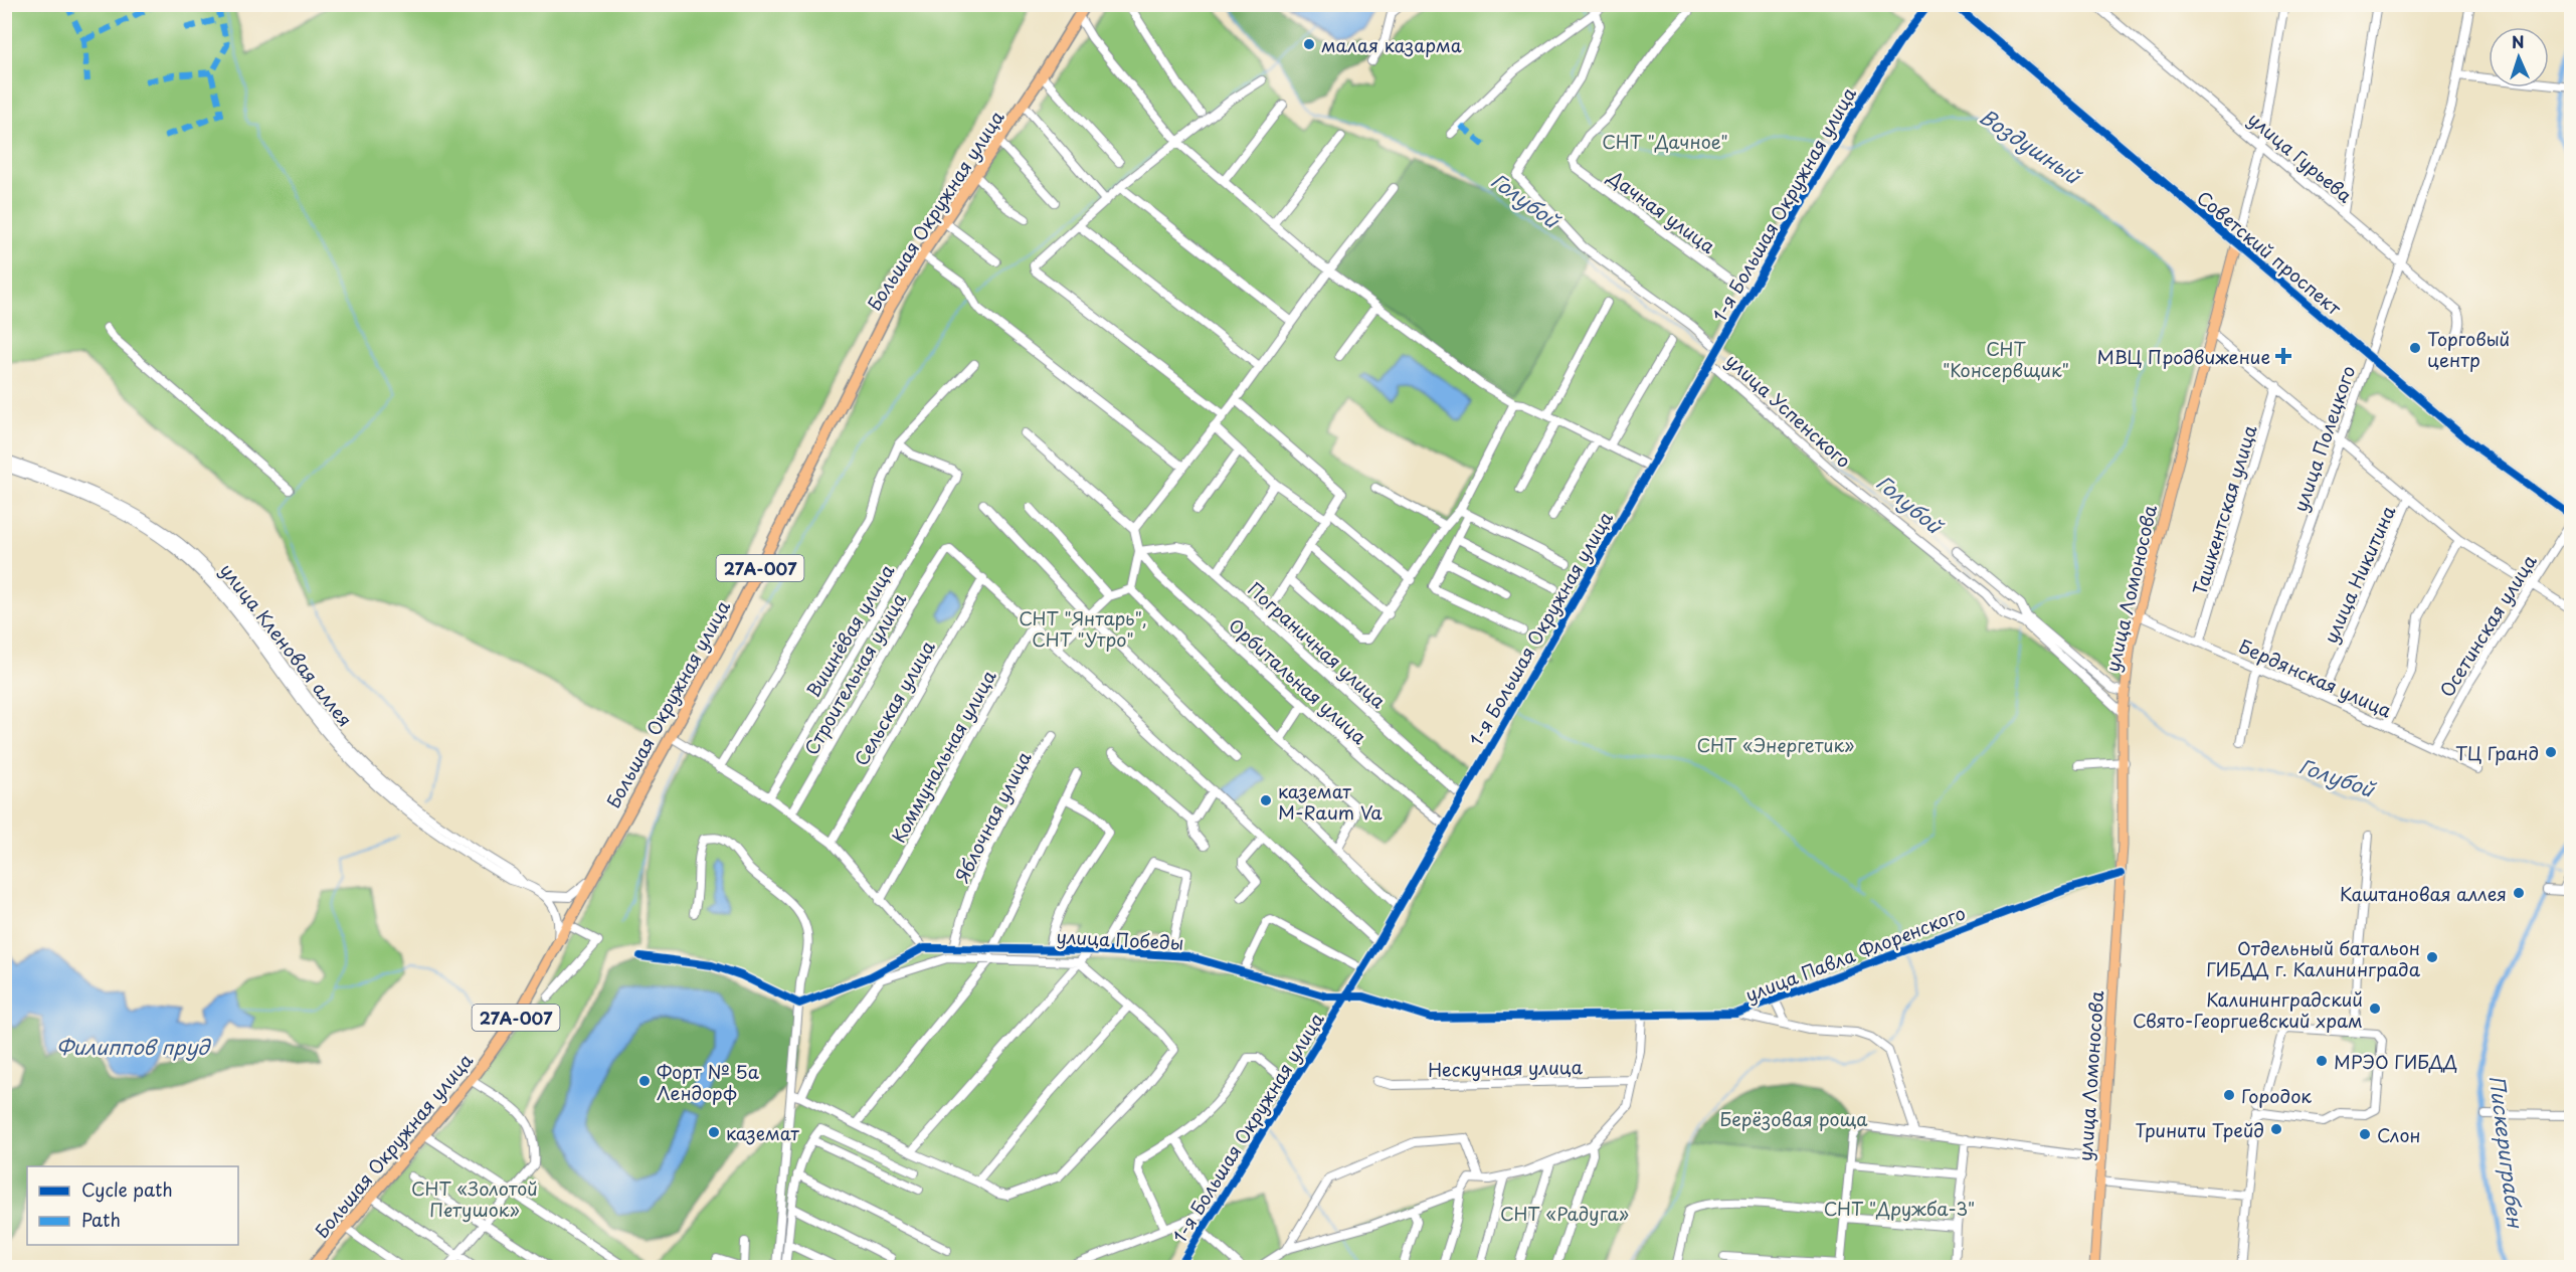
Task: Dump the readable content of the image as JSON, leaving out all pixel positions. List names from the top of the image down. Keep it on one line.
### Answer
{"streets":{"highway":["Большая Окружная улица","27А-007"],"main road":["Советский проспект","улица Ломоносова"],"street":["улица Гурьева","1-я Большая Окружная улица","Дачная улица","улица Успенского","улица Полецкого","Ташкентская улица","улица Никитина","Осетинская улица","Вишнёвая улица","улица Кленовая аллея","Пограничная улица","Строительная улица","Бердянская улица","Орбитальная улица","Сельская улица","Коммунальная улица","Яблочная улица","улица Победы","улица Павла Флоренского","Нескучная улица"]},"crossings":[["улица Гурьева","улица Полецкого"],["улица Гурьева","улица Ломоносова"],["1-я Большая Окружная улица","Дачная улица"],["1-я Большая Окружная улица","улица Успенского"],["1-я Большая Окружная улица","Пограничная улица"],["1-я Большая Окружная улица","Орбитальная улица"],["1-я Большая Окружная улица","улица Победы"],["1-я Большая Окружная улица","улица Павла Флоренского"],["Советский проспект","улица Полецкого"],["Советский проспект","улица Ломоносова"],["улица Успенского","улица Ломоносова"],["улица Полецкого","Бердянская улица"],["Ташкентская улица","Бердянская улица"],["улица Никитина","Бердянская улица"],["улица Ломоносова","Бердянская улица"],["улица Ломоносова","улица Павла Флоренского"],["Осетинская улица","Бердянская улица"],["Пограничная улица","Орбитальная улица"],["Строительная улица","Сельская улица"],["Яблочная улица","улица Победы"],["улица Победы","улица Павла Флоренского"]],"water":["Воздушный","Голубой","Филиппов пруд","Пискериграбен"],"parks":["СНТ \"Дачное\"","СНТ \"Консервщик\"","СНТ \"Янтарь\", СНТ \"Утро\"","СНТ «Энергетик»","Берёзовая роща","СНТ «Золотой Петушок»","СНТ \"Дружба-3\"","СНТ «Радуга»"],"places":{"other":["малая казарма","Торговый центр","ТЦ Гранд","каземат M-Raum Va","Каштановая аллея","Отдельный батальон ГИБДД г. Калининграда","Калининградский Свято-Георгиевский храм","МРЭО ГИБДД","Форт № 5а Лендорф","Городок","Тринити Трейд","каземат","Слон"],"health":["МВЦ Продвижение"]},"legend":["Cycle path","Path"],"north":"top"}
